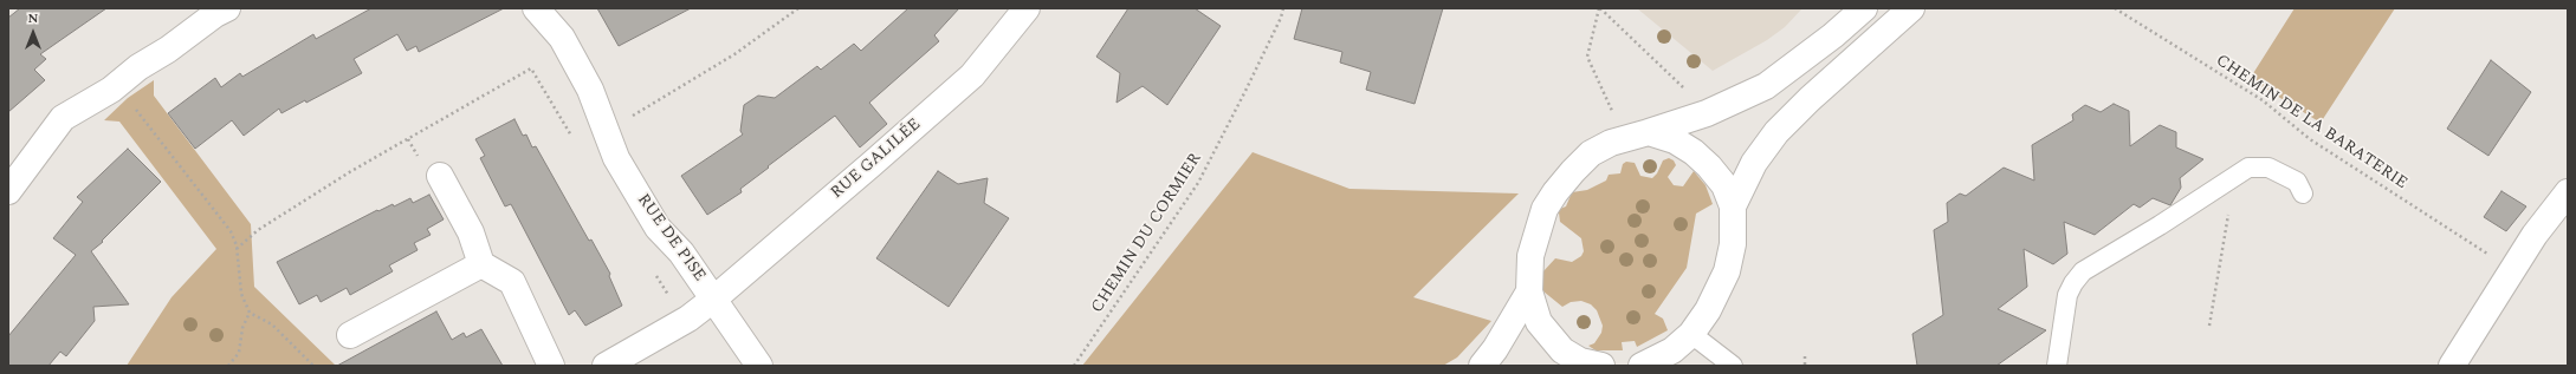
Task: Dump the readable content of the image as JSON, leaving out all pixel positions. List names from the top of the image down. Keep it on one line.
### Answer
{"streets":{"street":["RUE GALILÉE","RUE DE PISE"],"path":["CHEMIN DE LA BARATERIE","CHEMIN DU CORMIER"]},"crossings":[["RUE GALILÉE","RUE DE PISE"]],"north":"top"}
